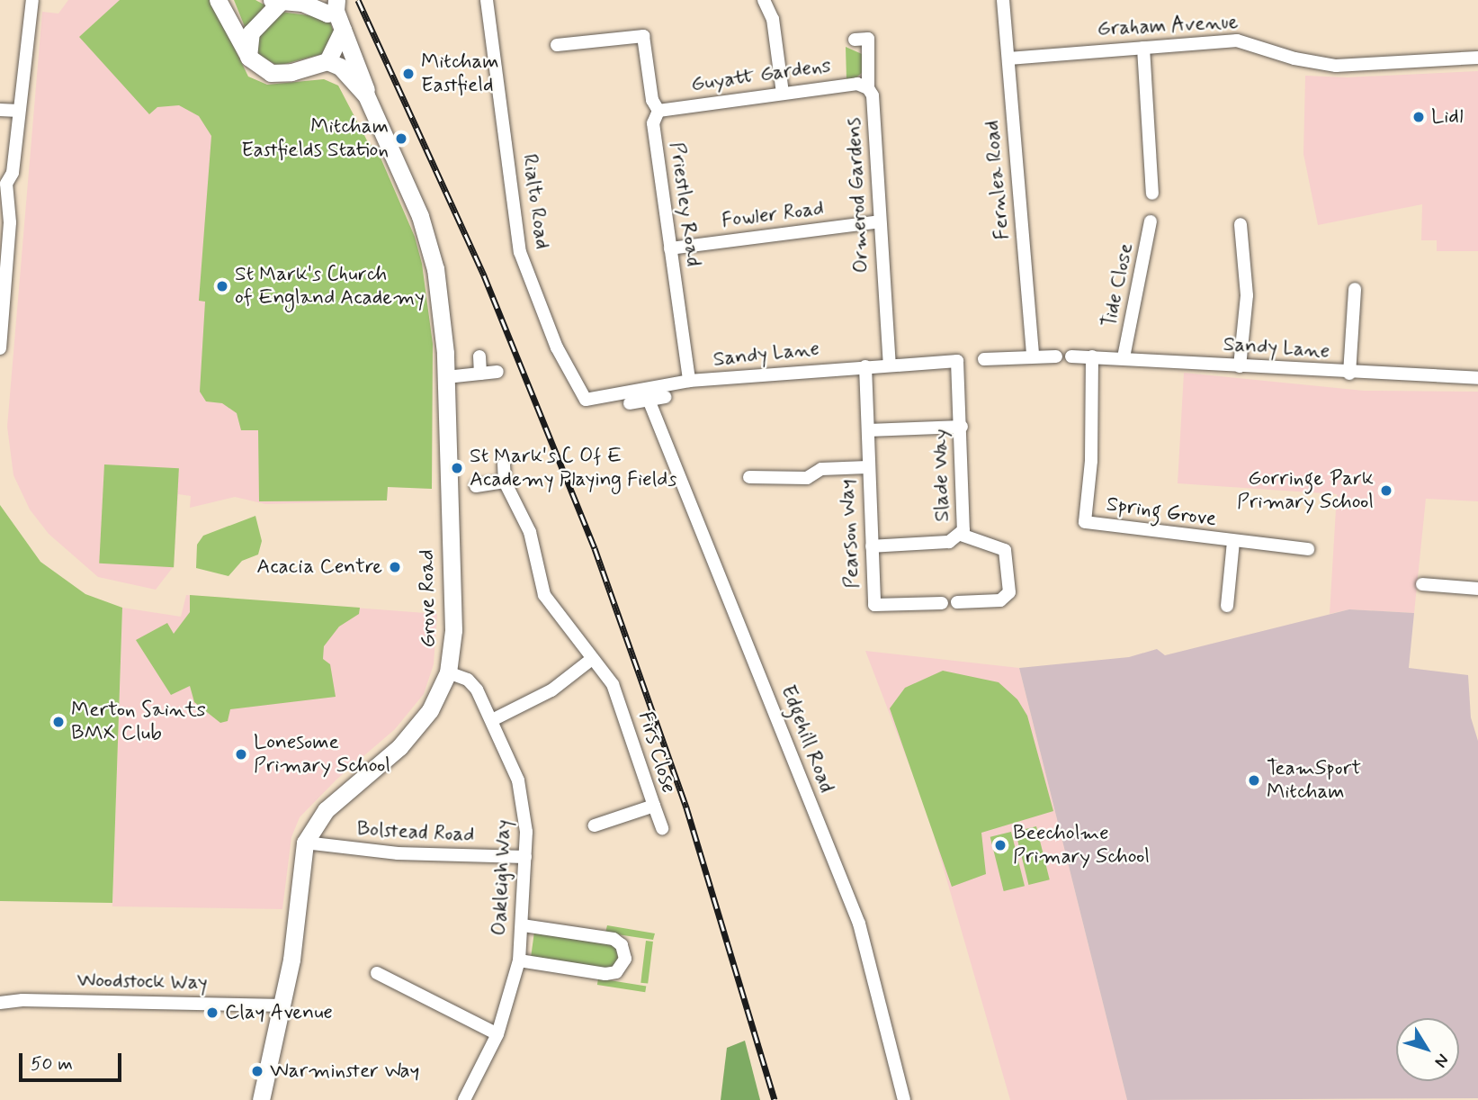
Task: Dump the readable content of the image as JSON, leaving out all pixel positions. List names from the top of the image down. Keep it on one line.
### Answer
{"streets":{"street":["Graham Avenue","Guyatt Gardens","Fernlea Road","Ormerod Gardens","Rialto Road","Priestley Road","Fowler Road","Tide Close","Sandy Lane","Slade Way","Spring Grove","Pearson Way","Grove Road","Edgehill Road","Firs Close","Bolstead Road","Oakleigh Way","Woodstock Way"]},"crossings":[["Graham Avenue","Fernlea Road"],["Guyatt Gardens","Ormerod Gardens"],["Guyatt Gardens","Priestley Road"],["Ormerod Gardens","Fowler Road"],["Ormerod Gardens","Sandy Lane"],["Rialto Road","Sandy Lane"],["Priestley Road","Fowler Road"],["Priestley Road","Sandy Lane"],["Tide Close","Sandy Lane"],["Sandy Lane","Slade Way"],["Sandy Lane","Spring Grove"],["Sandy Lane","Pearson Way"],["Slade Way","Pearson Way"],["Grove Road","Bolstead Road"],["Grove Road","Oakleigh Way"],["Grove Road","Woodstock Way"],["Bolstead Road","Oakleigh Way"]],"places":["Mitcham Eastfield","Lidl","Mitcham Eastfields Station","St Mark's Church of England Academy","St Mark's C Of E Academy Playing Fields","Gorringe Park Primary School","Acacia Centre","Merton Saints BMX Club","Lonesome Primary School","TeamSport Mitcham","Beecholme Primary School","Clay Avenue","Warminster Way"],"scale_bar":"50 m","north":"bottom right"}
